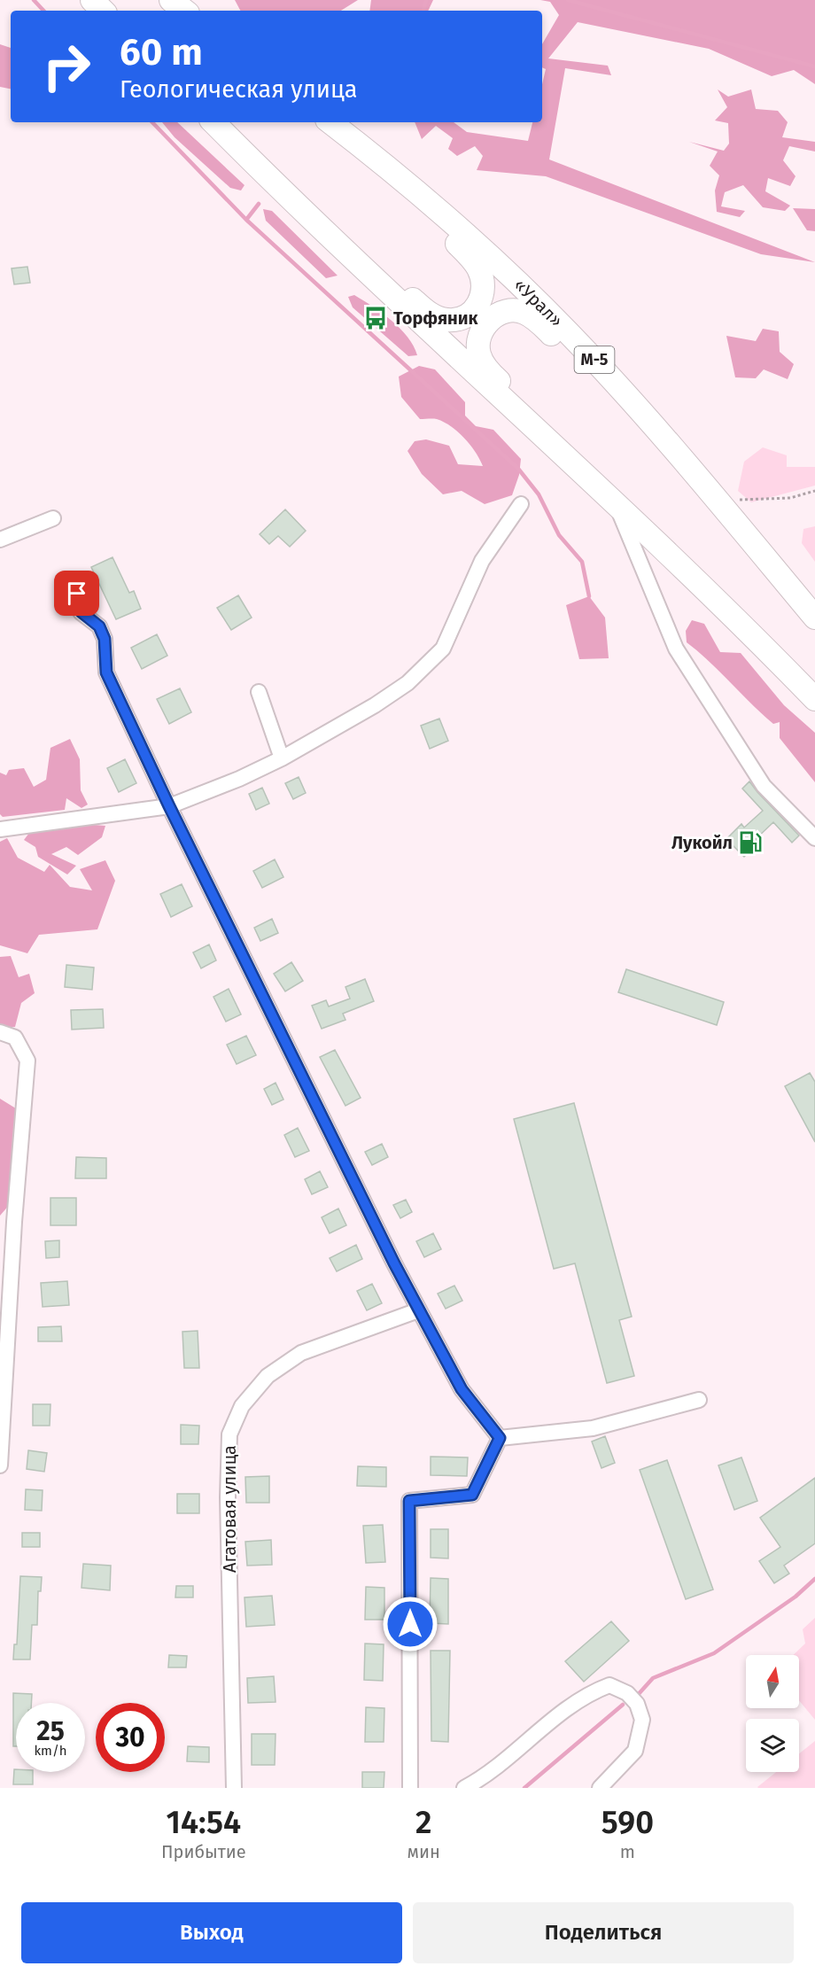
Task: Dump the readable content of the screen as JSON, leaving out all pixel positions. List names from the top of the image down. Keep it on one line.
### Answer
{"streets":{"highway":["«Урал»","М-5"],"street":["Агатовая улица"]},"places":{"bus stop":["Торфяник"],"fuel station":["Лукойл"]},"north":"top","page":{"turn":["60 m","Геологическая улица"],"speed":"25 km/h","limit":"30","eta":["14:54","Прибытие","2","мин","590","m"],"buttons":["Выход","Поделиться"]}}
